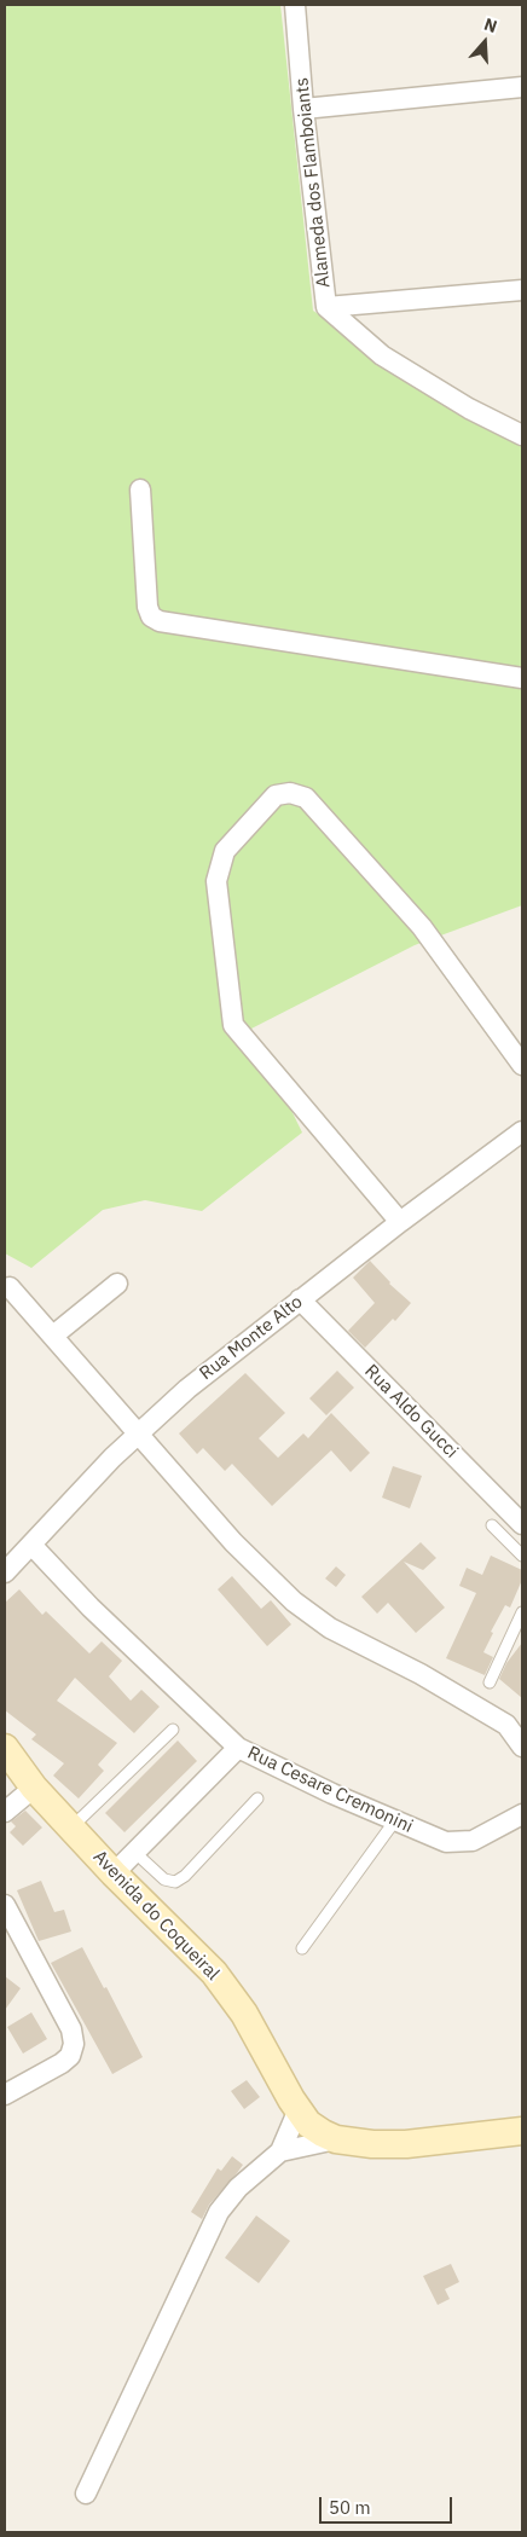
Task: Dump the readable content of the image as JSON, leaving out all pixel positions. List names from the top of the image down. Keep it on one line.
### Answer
{"streets":{"main road":["Avenida do Coqueiral"],"street":["Alameda dos Flamboiants","Rua Monte Alto","Rua Aldo Gucci","Rua Cesare Cremonini"]},"crossings":[["Rua Monte Alto","Rua Aldo Gucci"],["Rua Monte Alto","Rua Cesare Cremonini"]],"scale_bar":"50 m","north":"top"}
